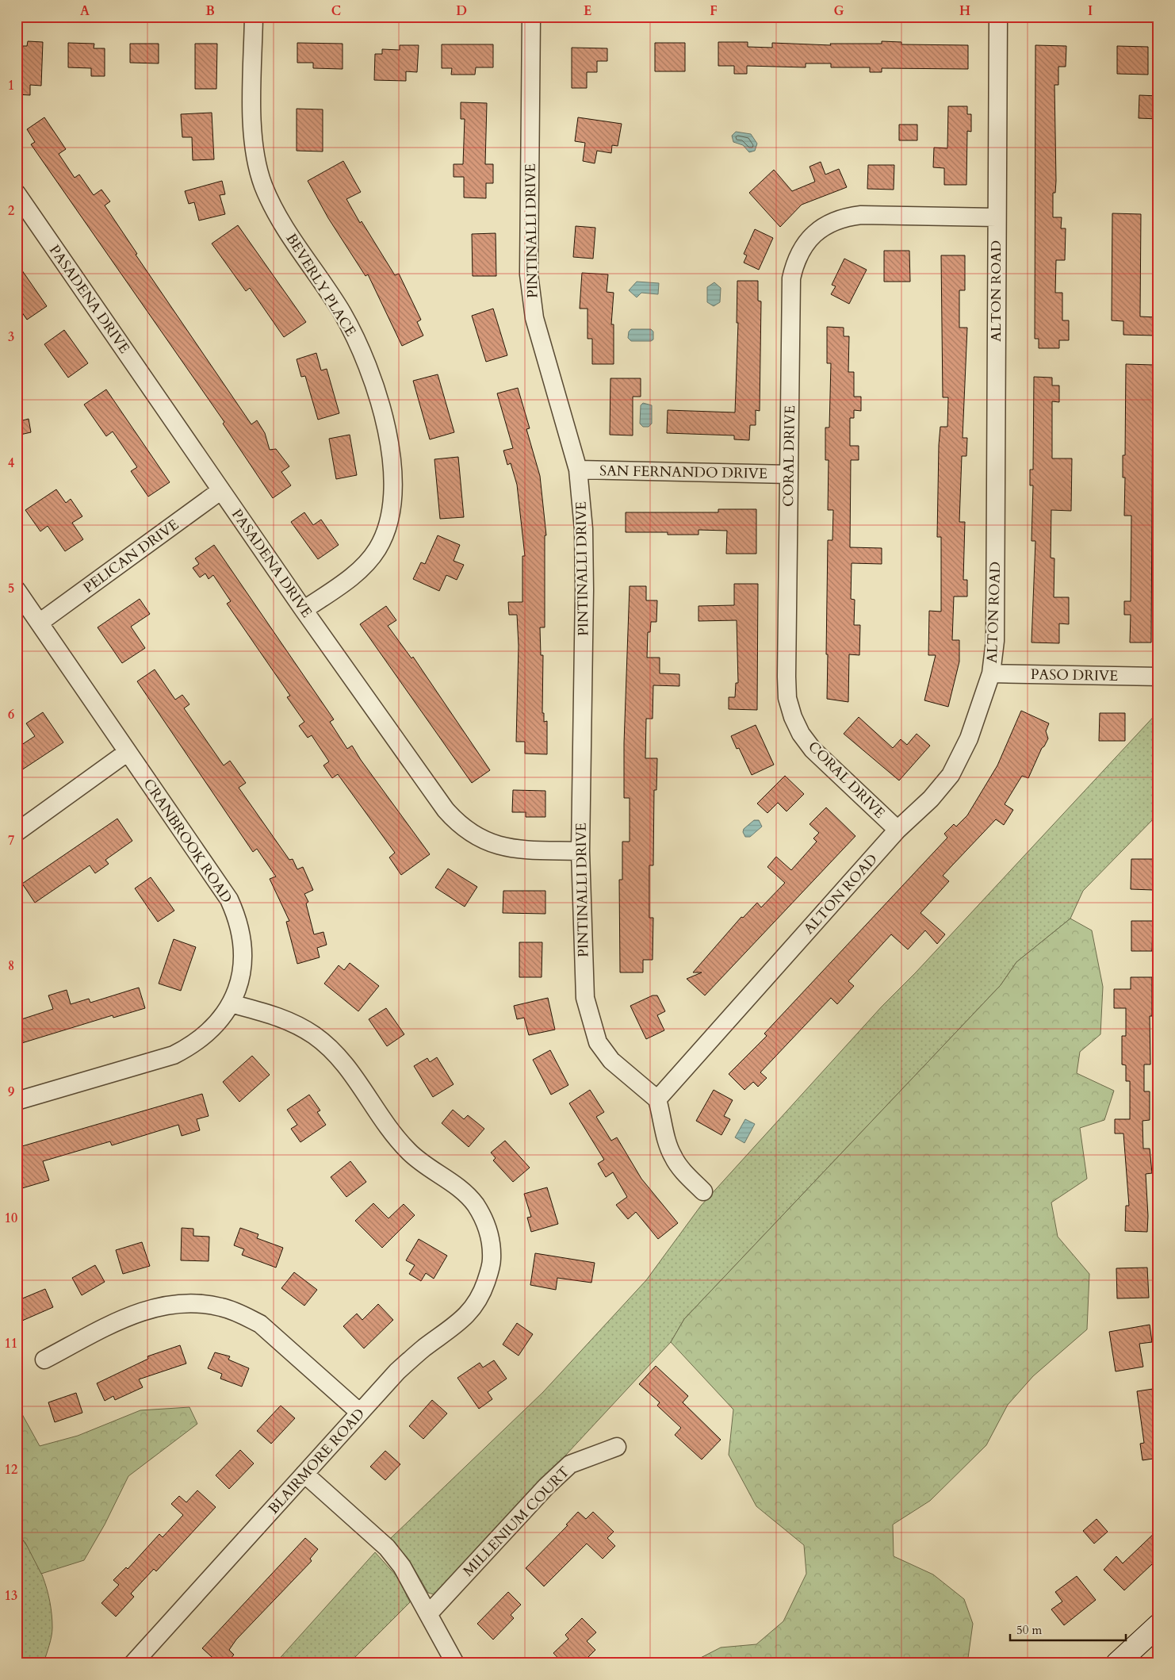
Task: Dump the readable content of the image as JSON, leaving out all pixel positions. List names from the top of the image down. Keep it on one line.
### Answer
{"streets":{"street":["PINTINALLI DRIVE","BEVERLY PLACE","ALTON ROAD","PASADENA DRIVE","CORAL DRIVE","SAN FERNANDO DRIVE","PELICAN DRIVE","PASO DRIVE","CRANBROOK ROAD","BLAIRMORE ROAD","MILLENIUM COURT"]},"crossings":[["PINTINALLI DRIVE","ALTON ROAD"],["PINTINALLI DRIVE","PASADENA DRIVE"],["PINTINALLI DRIVE","SAN FERNANDO DRIVE"],["BEVERLY PLACE","PASADENA DRIVE"],["ALTON ROAD","CORAL DRIVE"],["ALTON ROAD","PASO DRIVE"],["PASADENA DRIVE","PELICAN DRIVE"],["CORAL DRIVE","SAN FERNANDO DRIVE"],["PELICAN DRIVE","CRANBROOK ROAD"],["CRANBROOK ROAD","BLAIRMORE ROAD"]],"scale_bar":"50 m","grid":{"columns":["A","B","C","D","E","F","G","H","I"],"rows":["1","2","3","4","5","6","7","8","9","10","11","12","13"]}}
